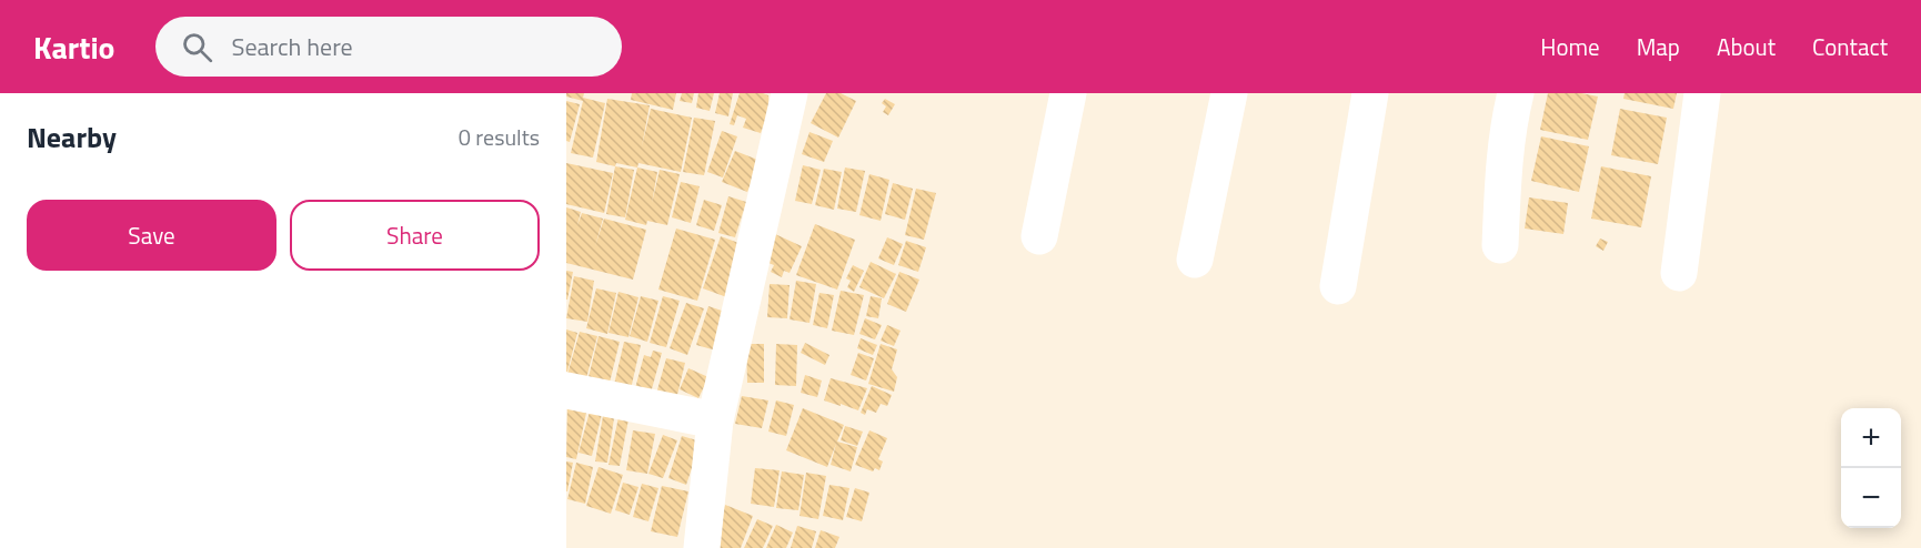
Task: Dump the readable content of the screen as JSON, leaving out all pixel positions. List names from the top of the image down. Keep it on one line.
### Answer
{"page":{"header":"Kartio","search":"Search here","nav":["Home","Map","About","Contact"],"heading":["Nearby","0 results"],"buttons":["Save","Share"],"map_buttons":["+","−"]}}
